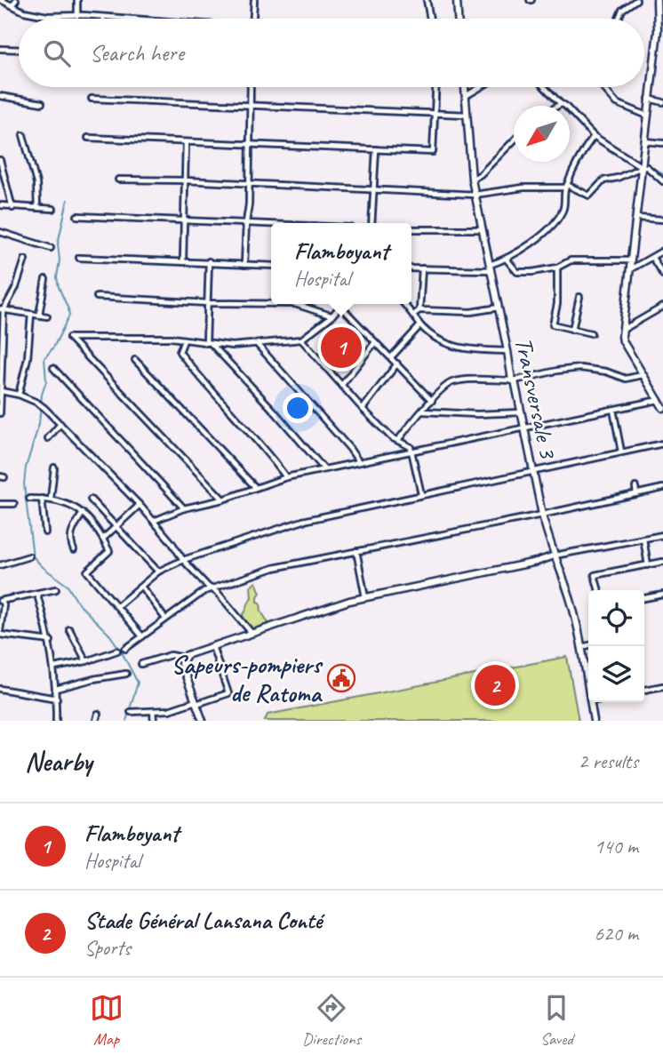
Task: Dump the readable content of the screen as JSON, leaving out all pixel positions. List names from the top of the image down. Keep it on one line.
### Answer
{"streets":{"street":["Transversale 3"]},"places":{"public building":["Sapeurs-pompiers de Ratoma"]},"north":"bottom left","page":{"search":"Search here","popup":["Flamboyant","Hospital"],"pins":["1","2"],"heading":["Nearby","2 results"],"list":[{"mark":"1","name":"Flamboyant","note":"Hospital","value":"140 m"},{"mark":"2","name":"Stade Général Lansana Conté","note":"Sports","value":"620 m"}],"nav":["Map","Directions","Saved"]}}
